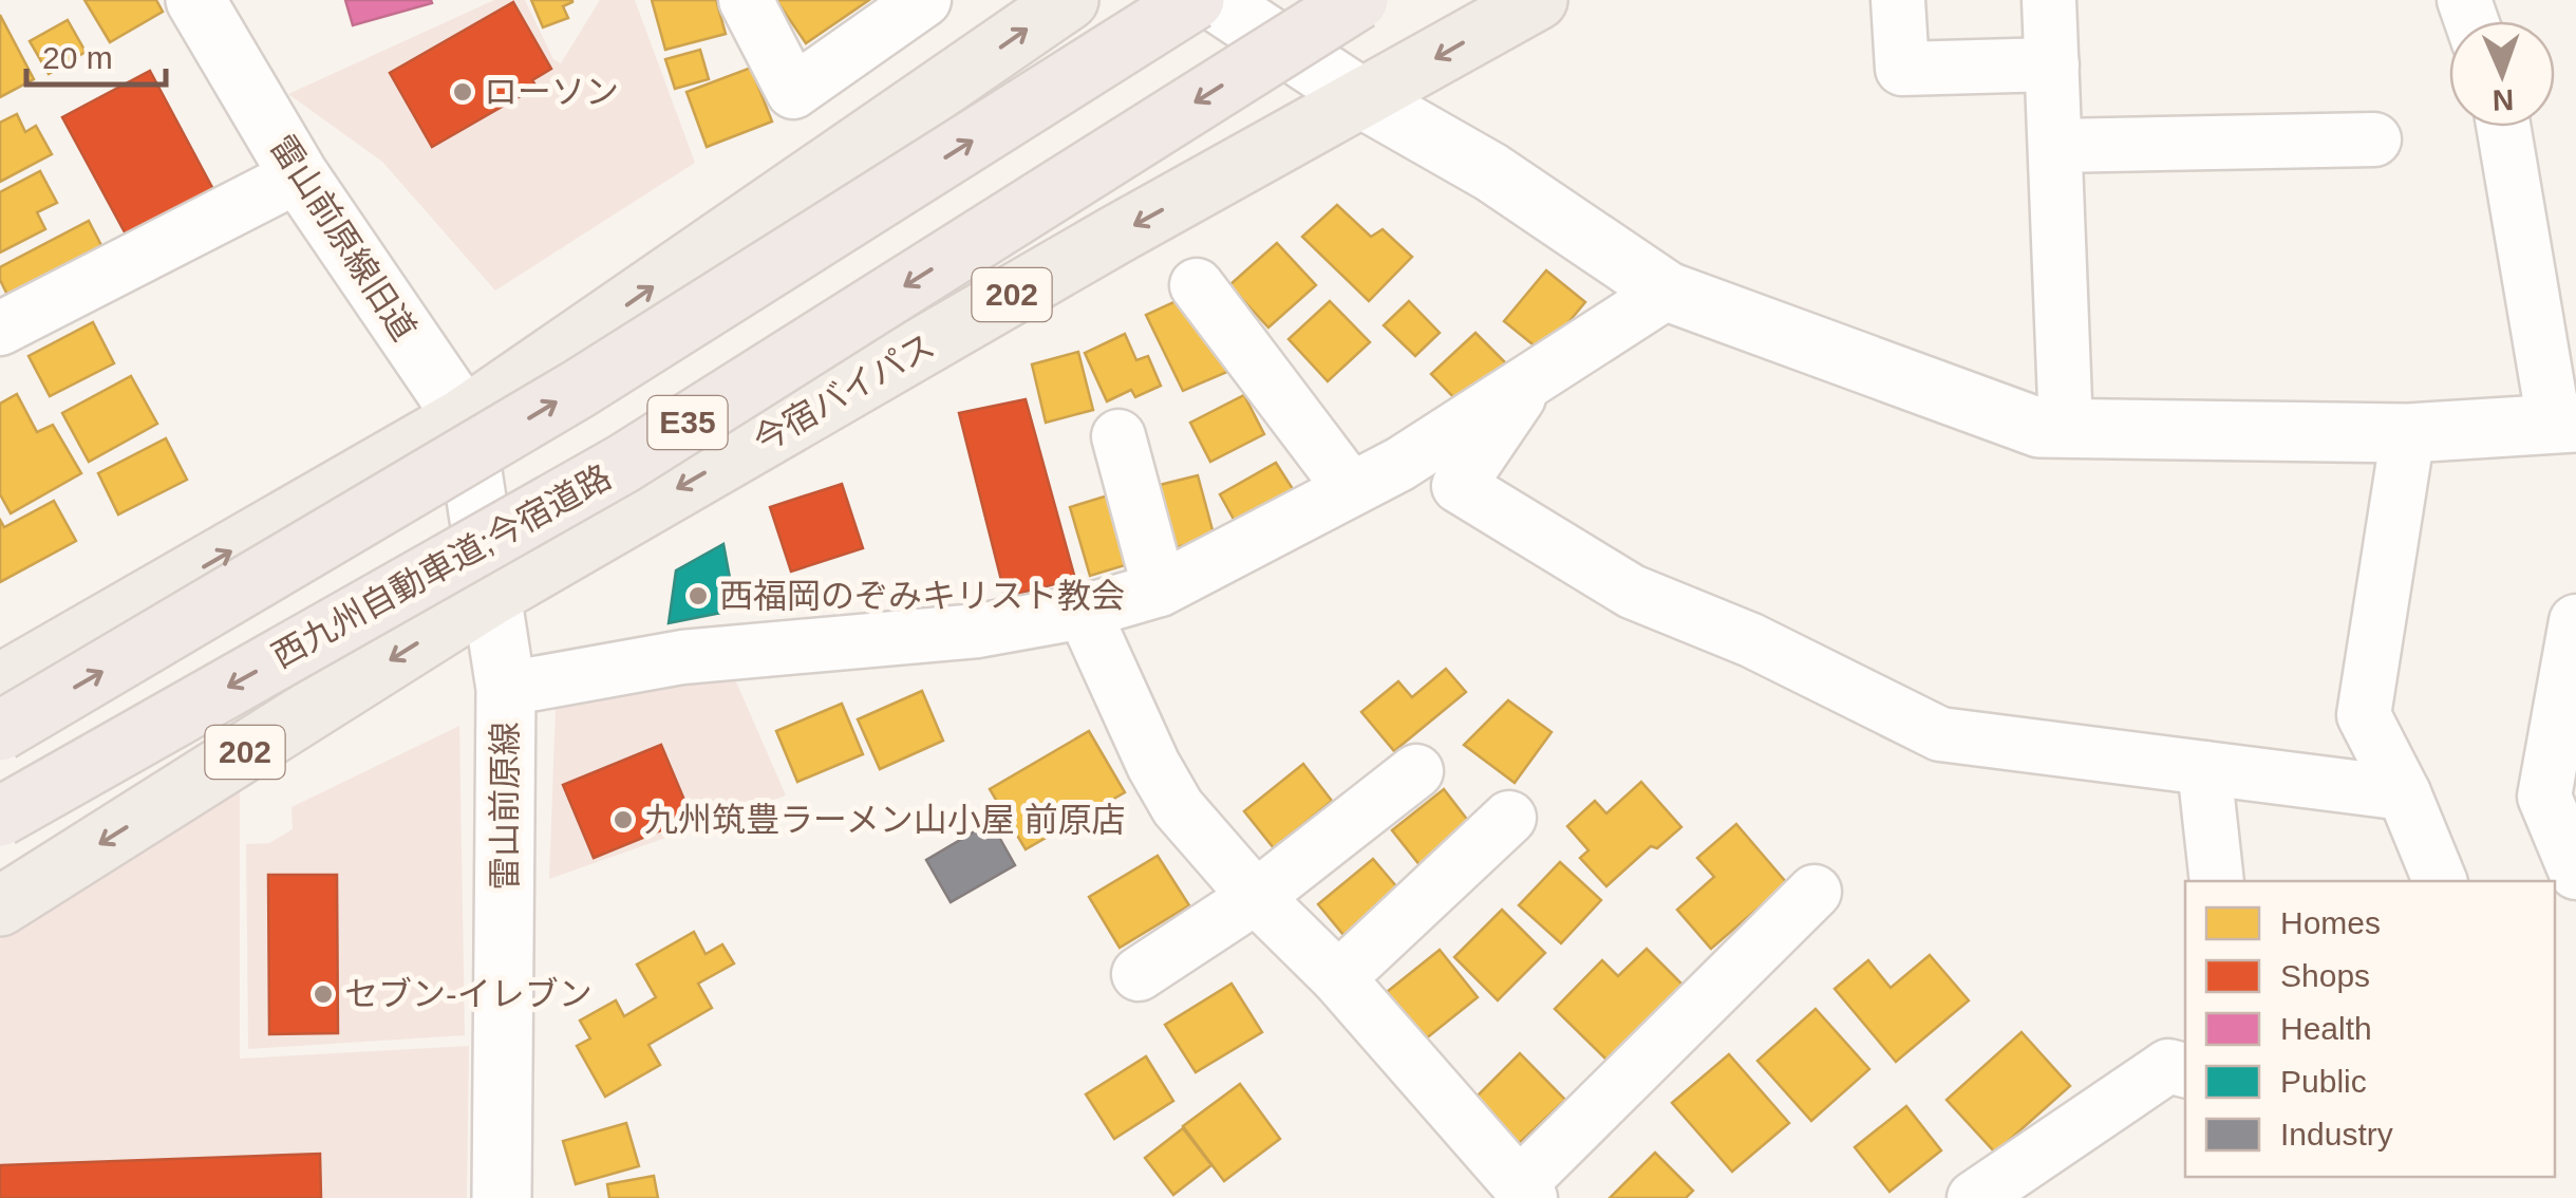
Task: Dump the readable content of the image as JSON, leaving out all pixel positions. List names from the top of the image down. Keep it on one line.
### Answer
{"streets":{"highway":["202","今宿バイパス","E35","西九州自動車道;今宿道路"],"street":["雷山前原線旧道","雷山前原線"]},"crossings":[["雷山前原線旧道","雷山前原線"],["今宿バイパス","雷山前原線"]],"places":["ローソン","西福岡のぞみキリスト教会","九州筑豊ラーメン山小屋 前原店","セブン-イレブン"],"legend":["Homes","Shops","Health","Public","Industry"],"scale_bar":"20 m","north":"bottom"}
